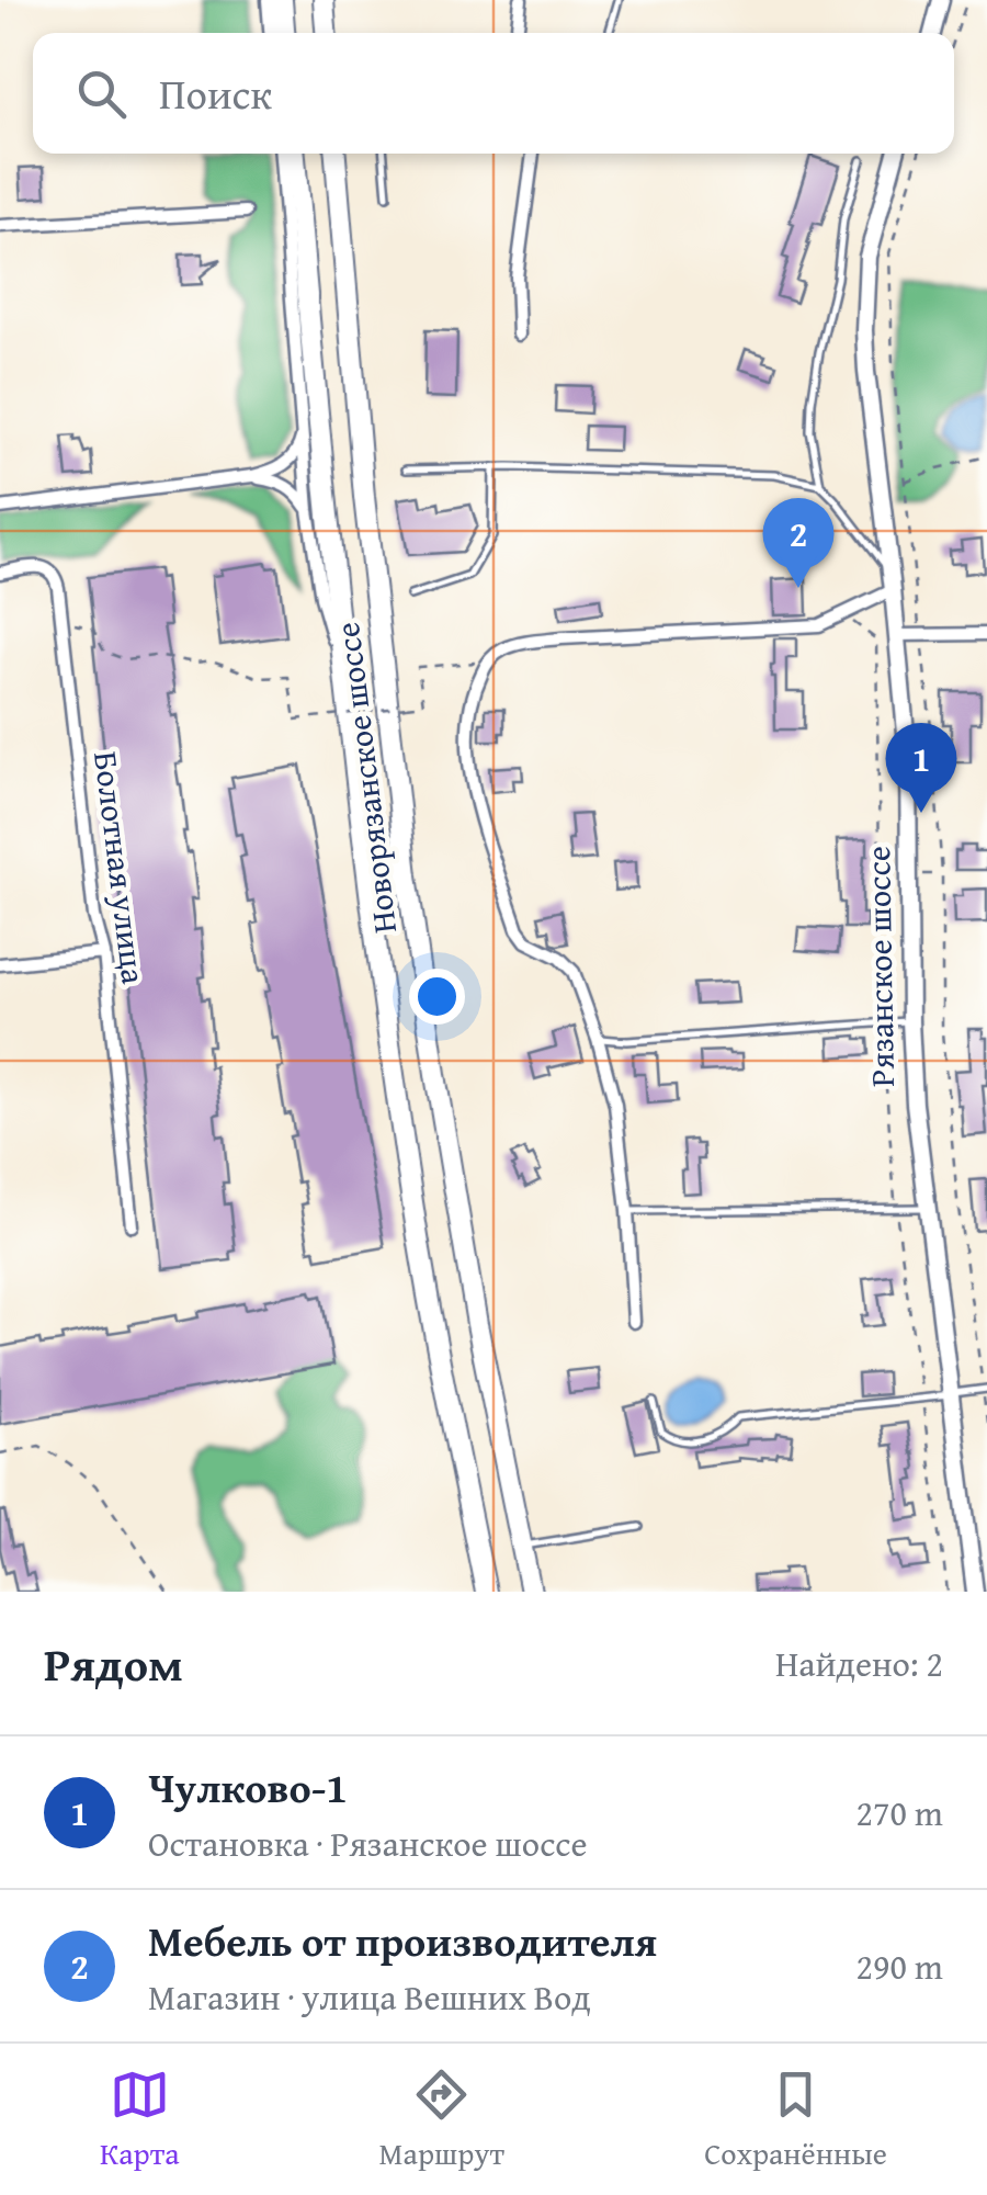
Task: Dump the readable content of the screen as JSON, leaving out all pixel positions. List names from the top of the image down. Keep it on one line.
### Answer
{"streets":{"highway":["Новорязанское шоссе"],"main road":["Рязанское шоссе"],"street":["Болотная улица"]},"page":{"search":"Поиск","pins":["2","1"],"heading":["Рядом","Найдено: 2"],"list":[{"mark":"1","name":"Чулково-1","note":"Остановка · Рязанское шоссе","value":"270 m"},{"mark":"2","name":"Мебель от производителя","note":"Магазин · улица Вешних Вод","value":"290 m"}],"nav":["Карта","Маршрут","Сохранённые"]}}
